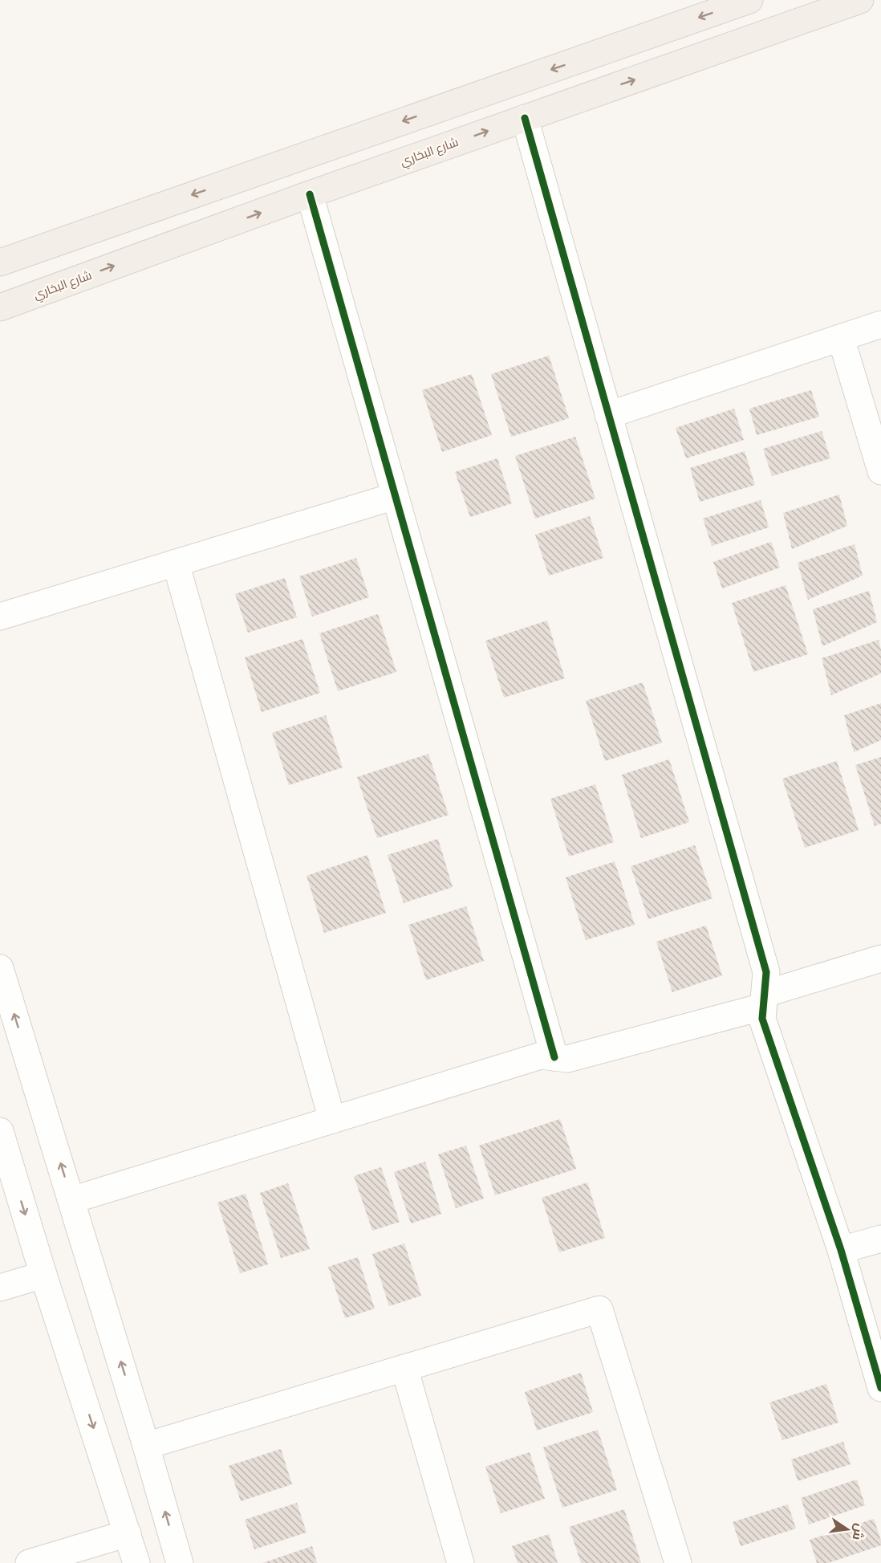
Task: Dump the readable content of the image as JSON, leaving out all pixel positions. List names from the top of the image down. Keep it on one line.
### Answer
{"streets":{"main road":["شارع البخاري"]},"north":"right"}
